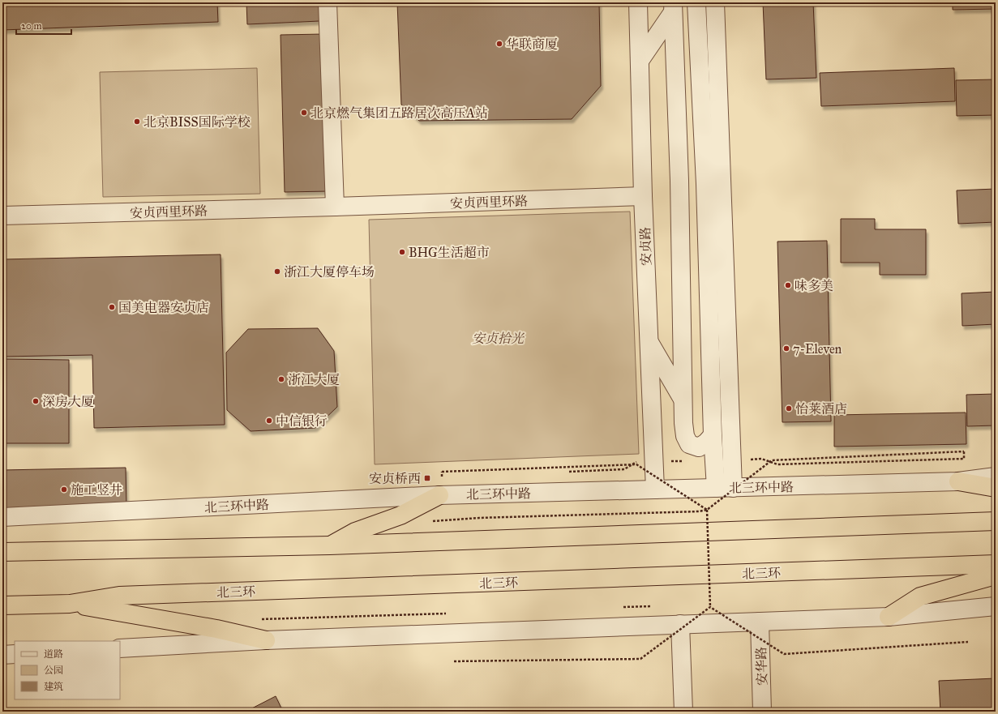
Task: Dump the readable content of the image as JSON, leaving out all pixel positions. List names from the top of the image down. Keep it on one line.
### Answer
{"streets":{"highway":["北三环"],"street":["安贞西里环路","安贞路","北三环中路","安华路"]},"crossings":[["安贞西里环路","安贞路"],["安贞路","北三环中路"]],"parks":["安贞拾光"],"places":{"other":["华联商厦","北京燃气集团五路居次高压A站","北京BISS国际学校","BHG生活超市","浙江大厦停车场","味多美","国美电器安贞店","7-Eleven","浙江大厦","深房大厦","怡莱酒店","中信银行","施工竖井"],"transit":["安贞桥西"]},"legend":["道路","公园","建筑"],"scale_bar":"20 m"}
